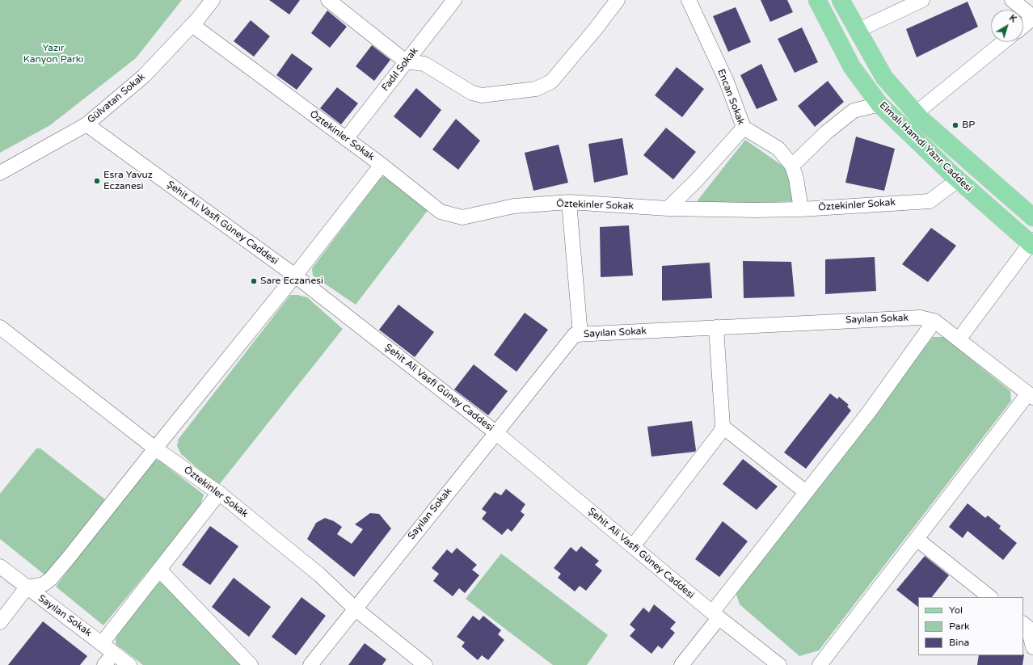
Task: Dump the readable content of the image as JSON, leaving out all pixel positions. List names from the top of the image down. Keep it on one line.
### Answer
{"streets":{"main road":["Elmalı Hamdi Yazır Caddesi"],"street":["Fadıl Sokak","Encan Sokak","Gülvatan Sokak","Öztekinler Sokak","Şehit Ali Vasfi Güney Caddesi","Sayılan Sokak"]},"crossings":[["Fadıl Sokak","Öztekinler Sokak"],["Encan Sokak","Öztekinler Sokak"],["Gülvatan Sokak","Öztekinler Sokak"],["Gülvatan Sokak","Şehit Ali Vasfi Güney Caddesi"],["Öztekinler Sokak","Elmalı Hamdi Yazır Caddesi"],["Öztekinler Sokak","Sayılan Sokak"],["Şehit Ali Vasfi Güney Caddesi","Sayılan Sokak"]],"parks":["Yazır Kanyon Parkı"],"places":["BP","Esra Yavuz Eczanesi","Sare Eczanesi"],"legend":["Yol","Park","Bina"],"north":"top right"}
